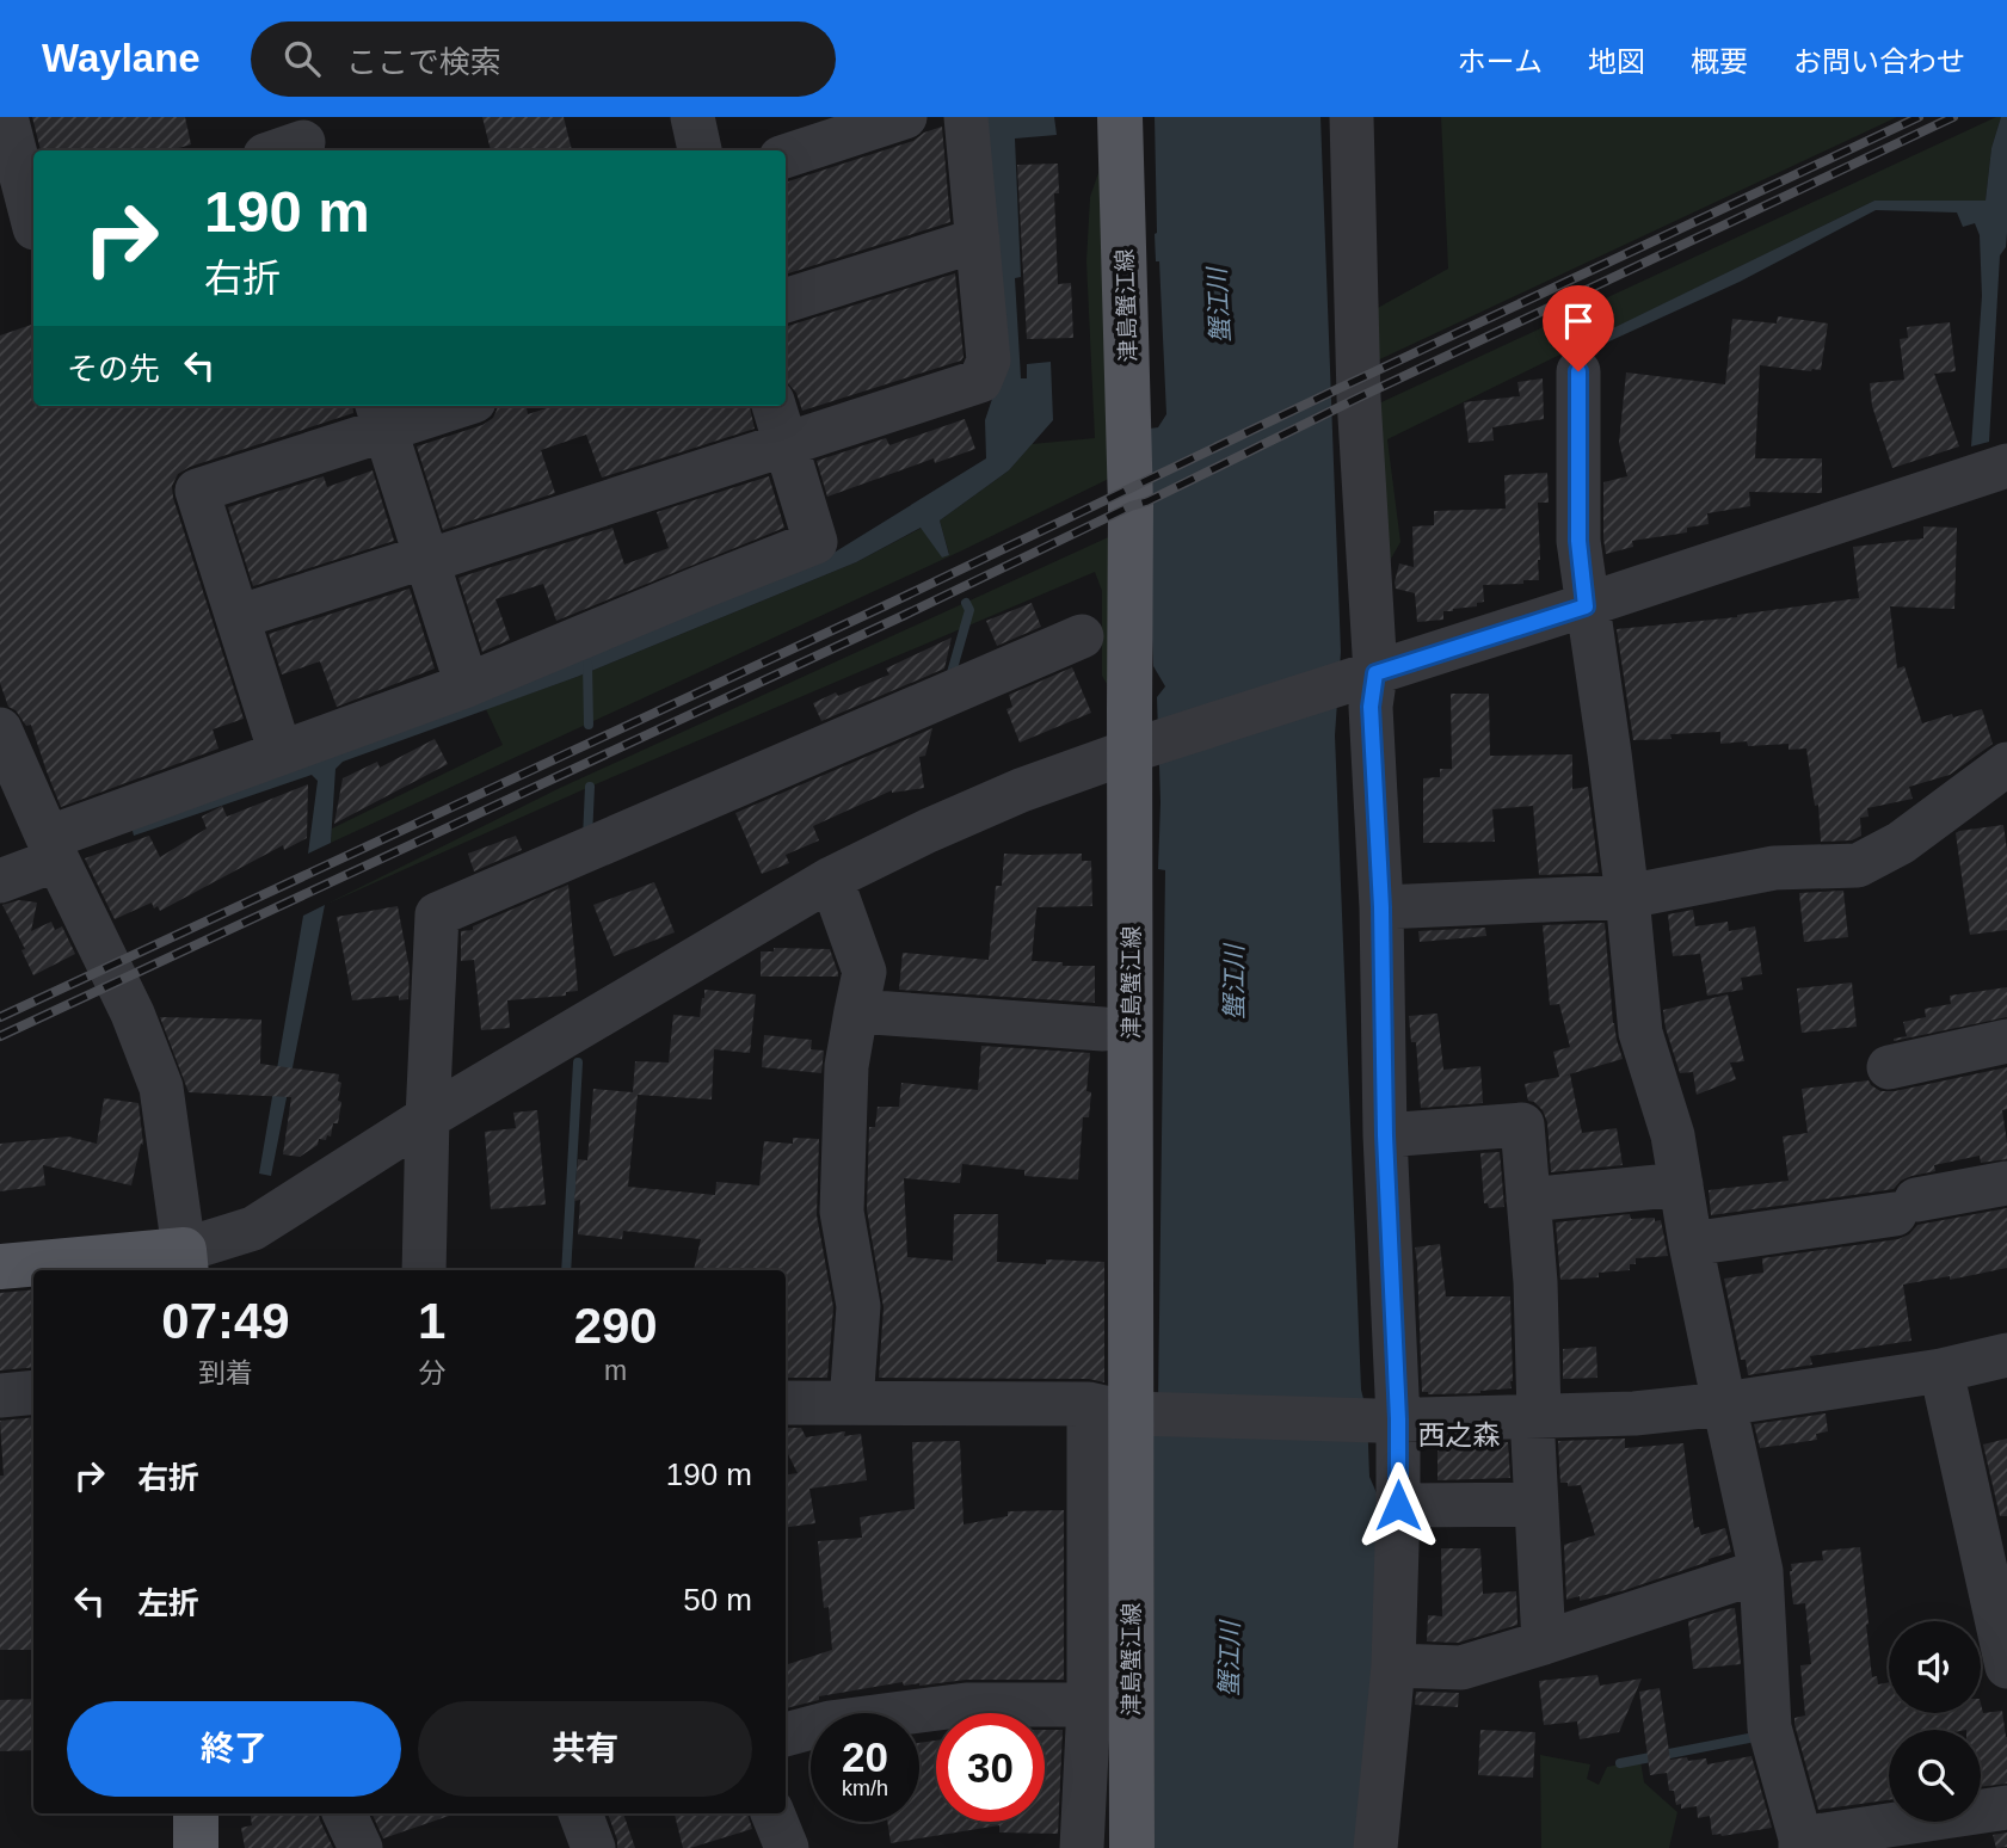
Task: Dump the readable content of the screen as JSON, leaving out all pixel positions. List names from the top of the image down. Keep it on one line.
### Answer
{"streets":{"main road":["津島蟹江線"]},"districts":["西之森"],"water":["蟹江川"],"page":{"header":"Waylane","search":"ここで検索","nav":["ホーム","地図","概要","お問い合わせ"],"turn":["190 m","右折"],"then":"その先","eta":["07:49","到着","1","分","290","m"],"list":[{"name":"右折","value":"190 m"},{"name":"左折","value":"50 m"}],"buttons":["終了","共有"],"speed":"20 km/h","limit":"30"}}
